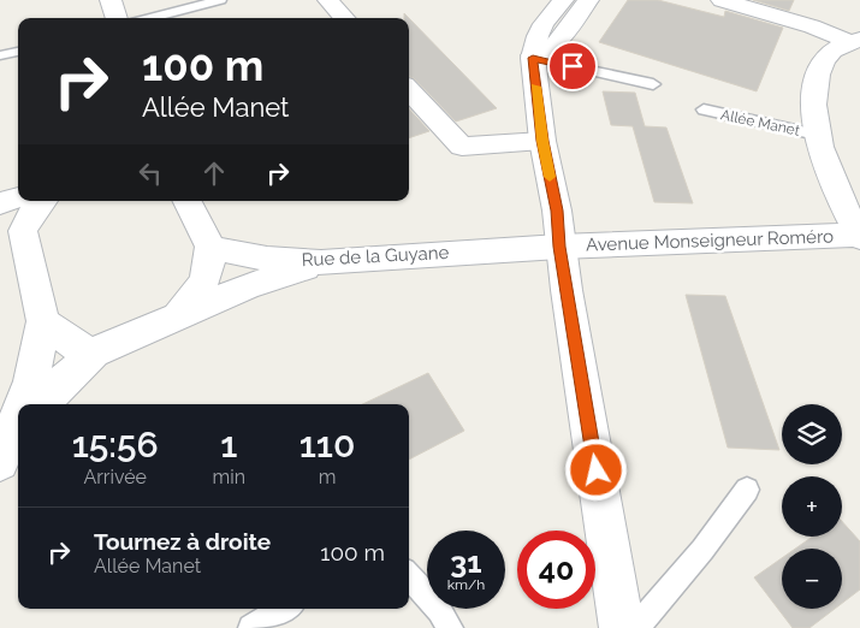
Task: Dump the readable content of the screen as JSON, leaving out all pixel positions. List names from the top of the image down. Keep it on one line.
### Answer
{"streets":{"street":["Avenue Monseigneur Roméro","Rue de la Guyane"],"lane":["Allée Manet"]},"crossings":[["Avenue Monseigneur Roméro","Rue de la Guyane"]],"page":{"turn":["100 m","Allée Manet"],"map_buttons":["+","−"],"eta":["15:56","Arrivée","1","min","110","m"],"list":[{"name":"Tournez à droite","note":"Allée Manet","value":"100 m"}],"speed":"31 km/h","limit":"40"}}
